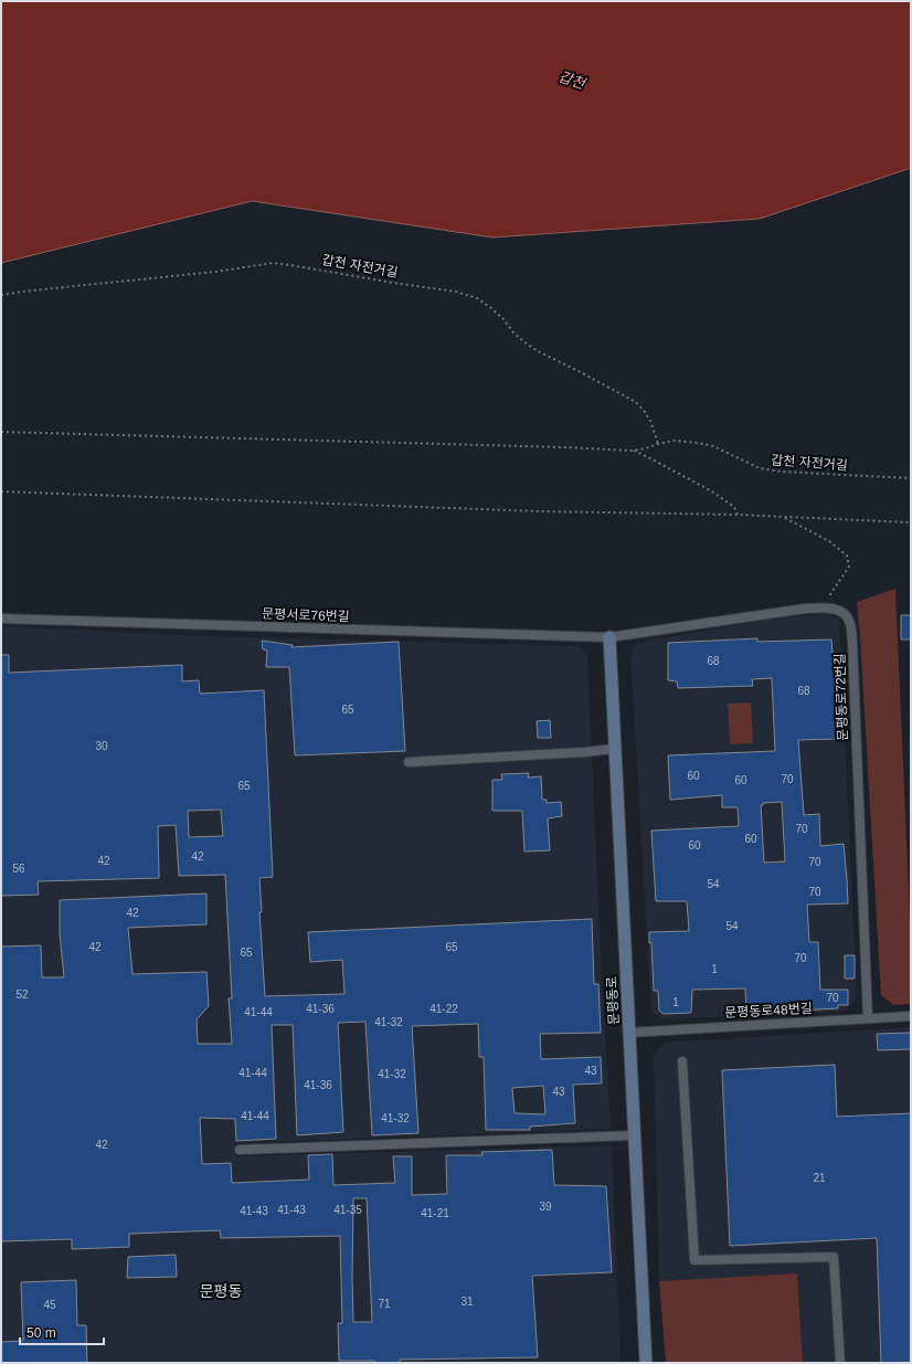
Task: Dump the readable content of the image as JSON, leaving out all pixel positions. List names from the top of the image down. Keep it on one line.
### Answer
{"streets":{"main road":["문평동로"],"street":["문평서로76번길","문평동로72번길","문평동로48번길"],"path":["갑천 자전거길"]},"crossings":[["문평서로76번길","문평동로"],["문평동로72번길","문평동로48번길"],["문평동로","문평동로48번길"]],"districts":["문평동"],"water":["갑천"],"house_numbers":["68","68","65","30","60","70","60","65","70","60","60","42","42","70","56","54","70","42","54","42","65","65","70","1","52","70","1","41-36","41-22","41-44","41-32","43","41-44","41-32","41-36","43","41-44","41-32","42","21","39","41-43","41-35","41-43","41-21","31","71","45"],"scale_bar":"50 m"}
